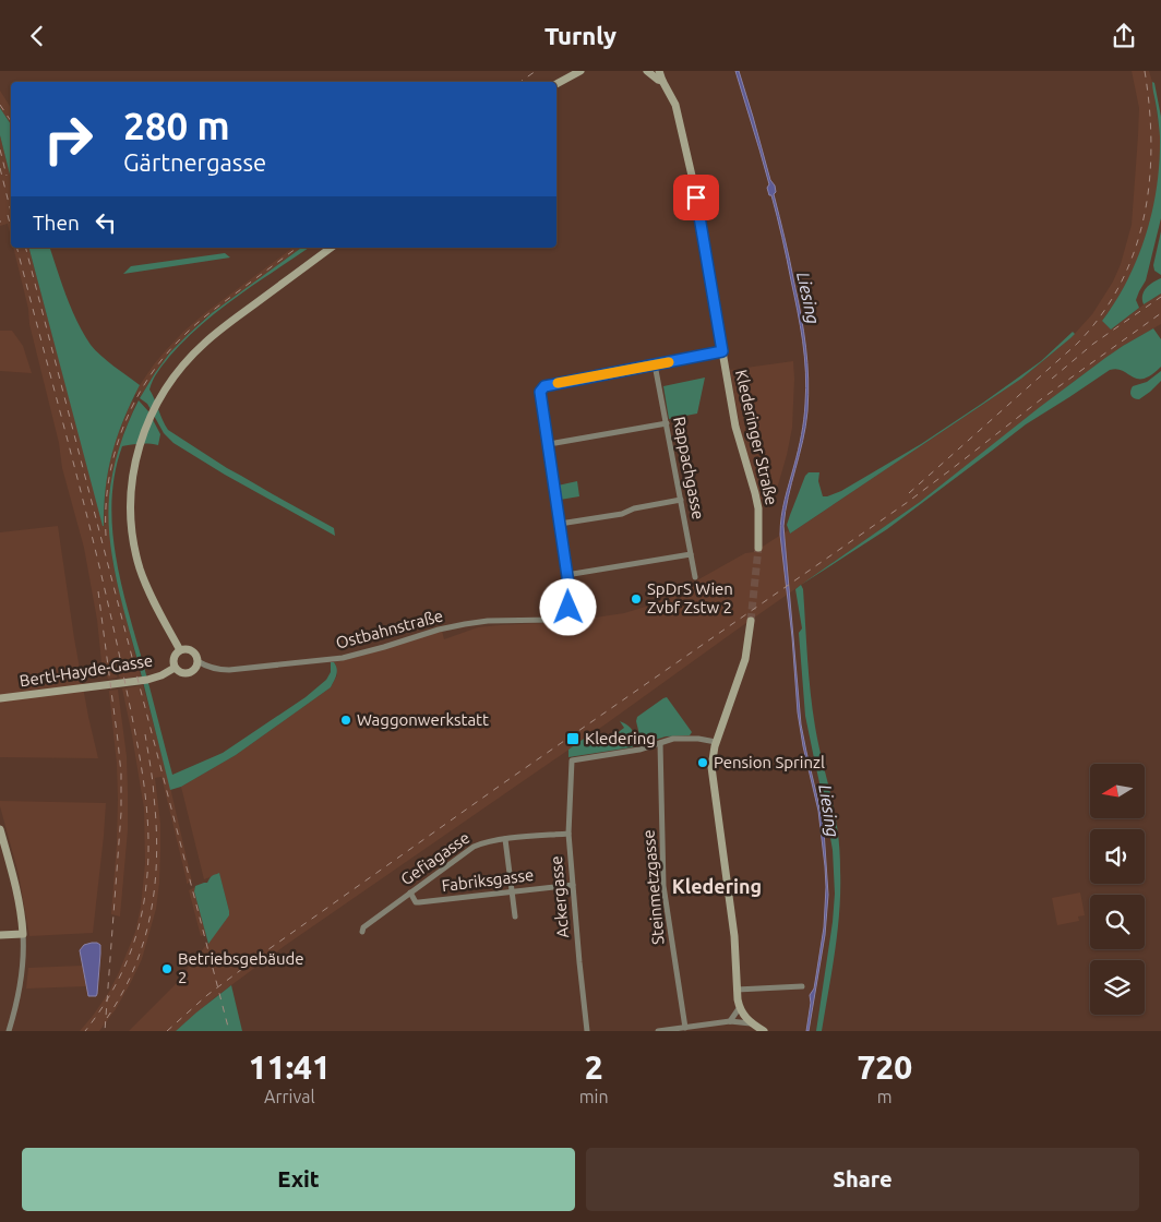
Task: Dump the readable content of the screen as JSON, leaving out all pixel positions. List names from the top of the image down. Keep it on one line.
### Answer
{"streets":{"main road":["Klederinger Straße","Bertl-Hayde-Gasse"],"street":["Rappachgasse","Ostbahnstraße","Gefiagasse","Fabriksgasse","Steinmetzgasse","Ackergasse"]},"crossings":[["Ostbahnstraße","Bertl-Hayde-Gasse"],["Gefiagasse","Fabriksgasse"],["Gefiagasse","Ackergasse"],["Fabriksgasse","Ackergasse"],["Steinmetzgasse","Ackergasse"]],"districts":["Kledering"],"water":["Liesing"],"places":{"other":["SpDrS Wien Zvbf Zstw 2","Waggonwerkstatt","Pension Sprinzl","Betriebsgebäude 2"],"transit":["Kledering"]},"north":"left","page":{"header":"Turnly","turn":["280 m","Gärtnergasse"],"then":"Then","eta":["11:41","Arrival","2","min","720","m"],"buttons":["Exit","Share"]}}
